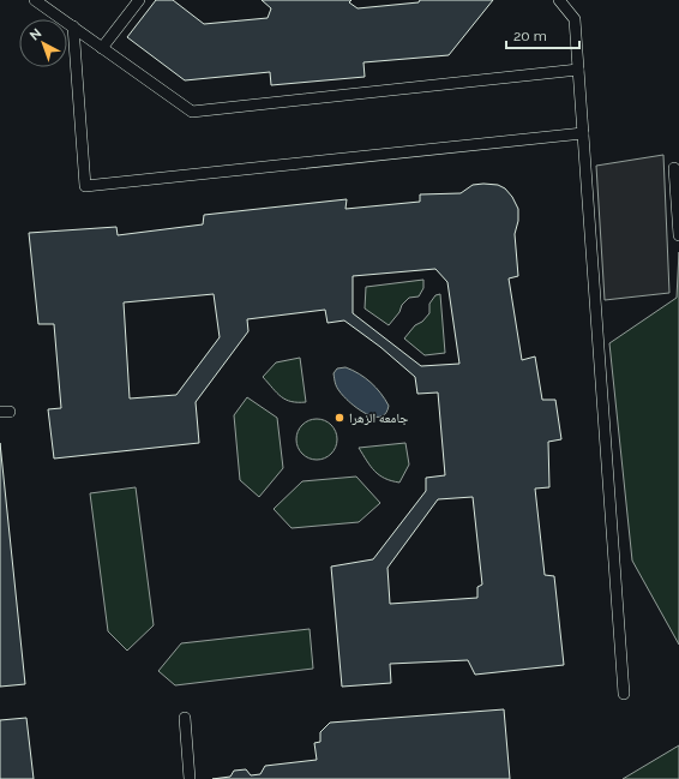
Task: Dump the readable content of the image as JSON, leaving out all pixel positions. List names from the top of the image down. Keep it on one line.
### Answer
{"places":["جامعه الزهرا"],"scale_bar":"20 m","north":"top left"}
